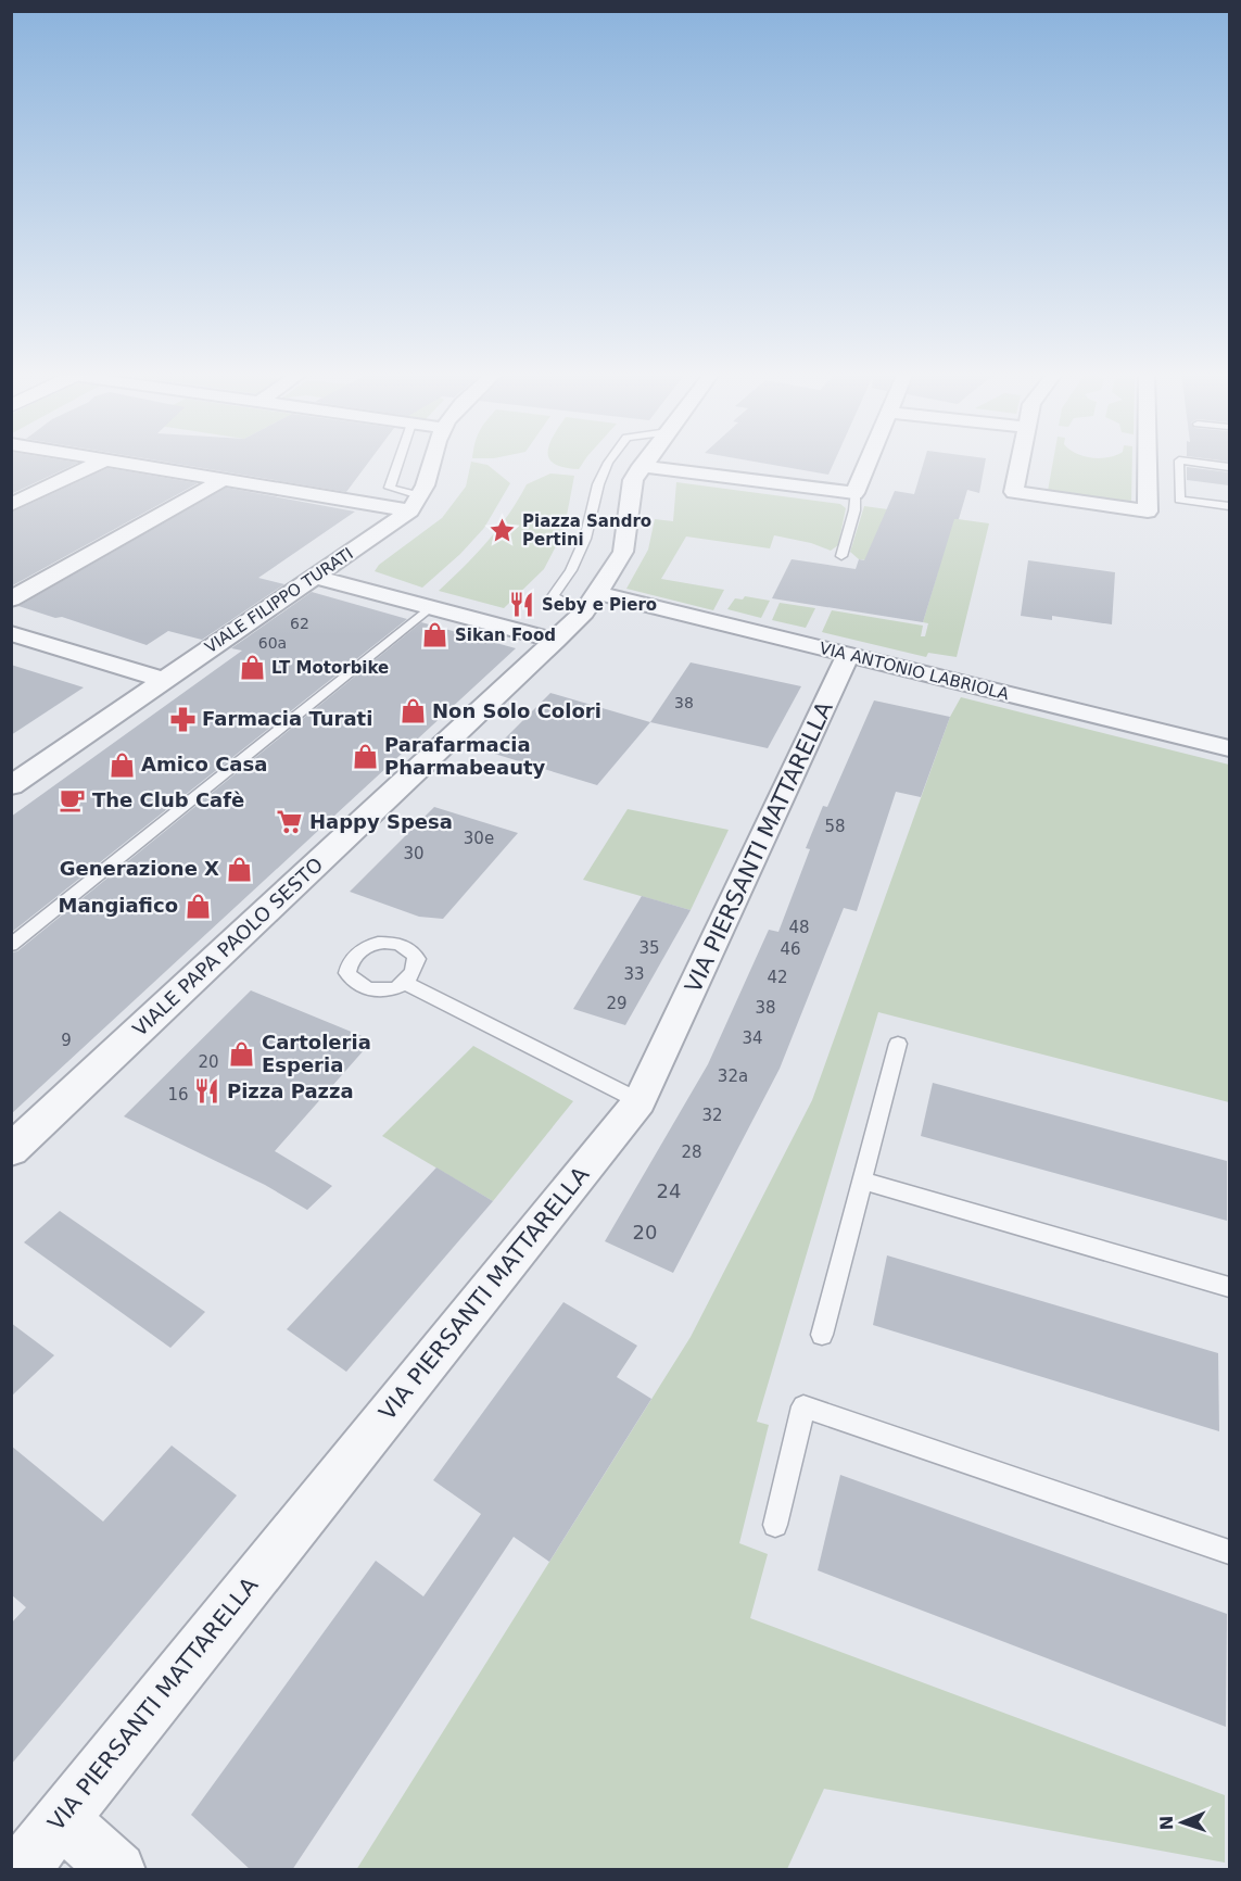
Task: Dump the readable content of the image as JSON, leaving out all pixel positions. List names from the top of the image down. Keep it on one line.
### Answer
{"streets":{"street":["VIALE FILIPPO TURATI","VIA ANTONIO LABRIOLA","VIA PIERSANTI MATTARELLA","VIALE PAPA PAOLO SESTO"]},"crossings":[["VIA ANTONIO LABRIOLA","VIA PIERSANTI MATTARELLA"],["VIA ANTONIO LABRIOLA","VIALE PAPA PAOLO SESTO"]],"places":{"place":["Piazza Sandro Pertini"],"restaurant":["Seby e Piero","Pizza Pazza"],"shop":["Sikan Food","LT Motorbike","Non Solo Colori","Parafarmacia Pharmabeauty","Amico Casa","Generazione X","Mangiafico","Cartoleria Esperia"],"pharmacy":["Farmacia Turati"],"cafe":["The Club Cafè"],"supermarket":["Happy Spesa"]},"house_numbers":["62","60a","38","58","30e","30","48","35","46","33","42","29","38","34","9","20","32a","16","32","28","24","20"],"north":"left"}
